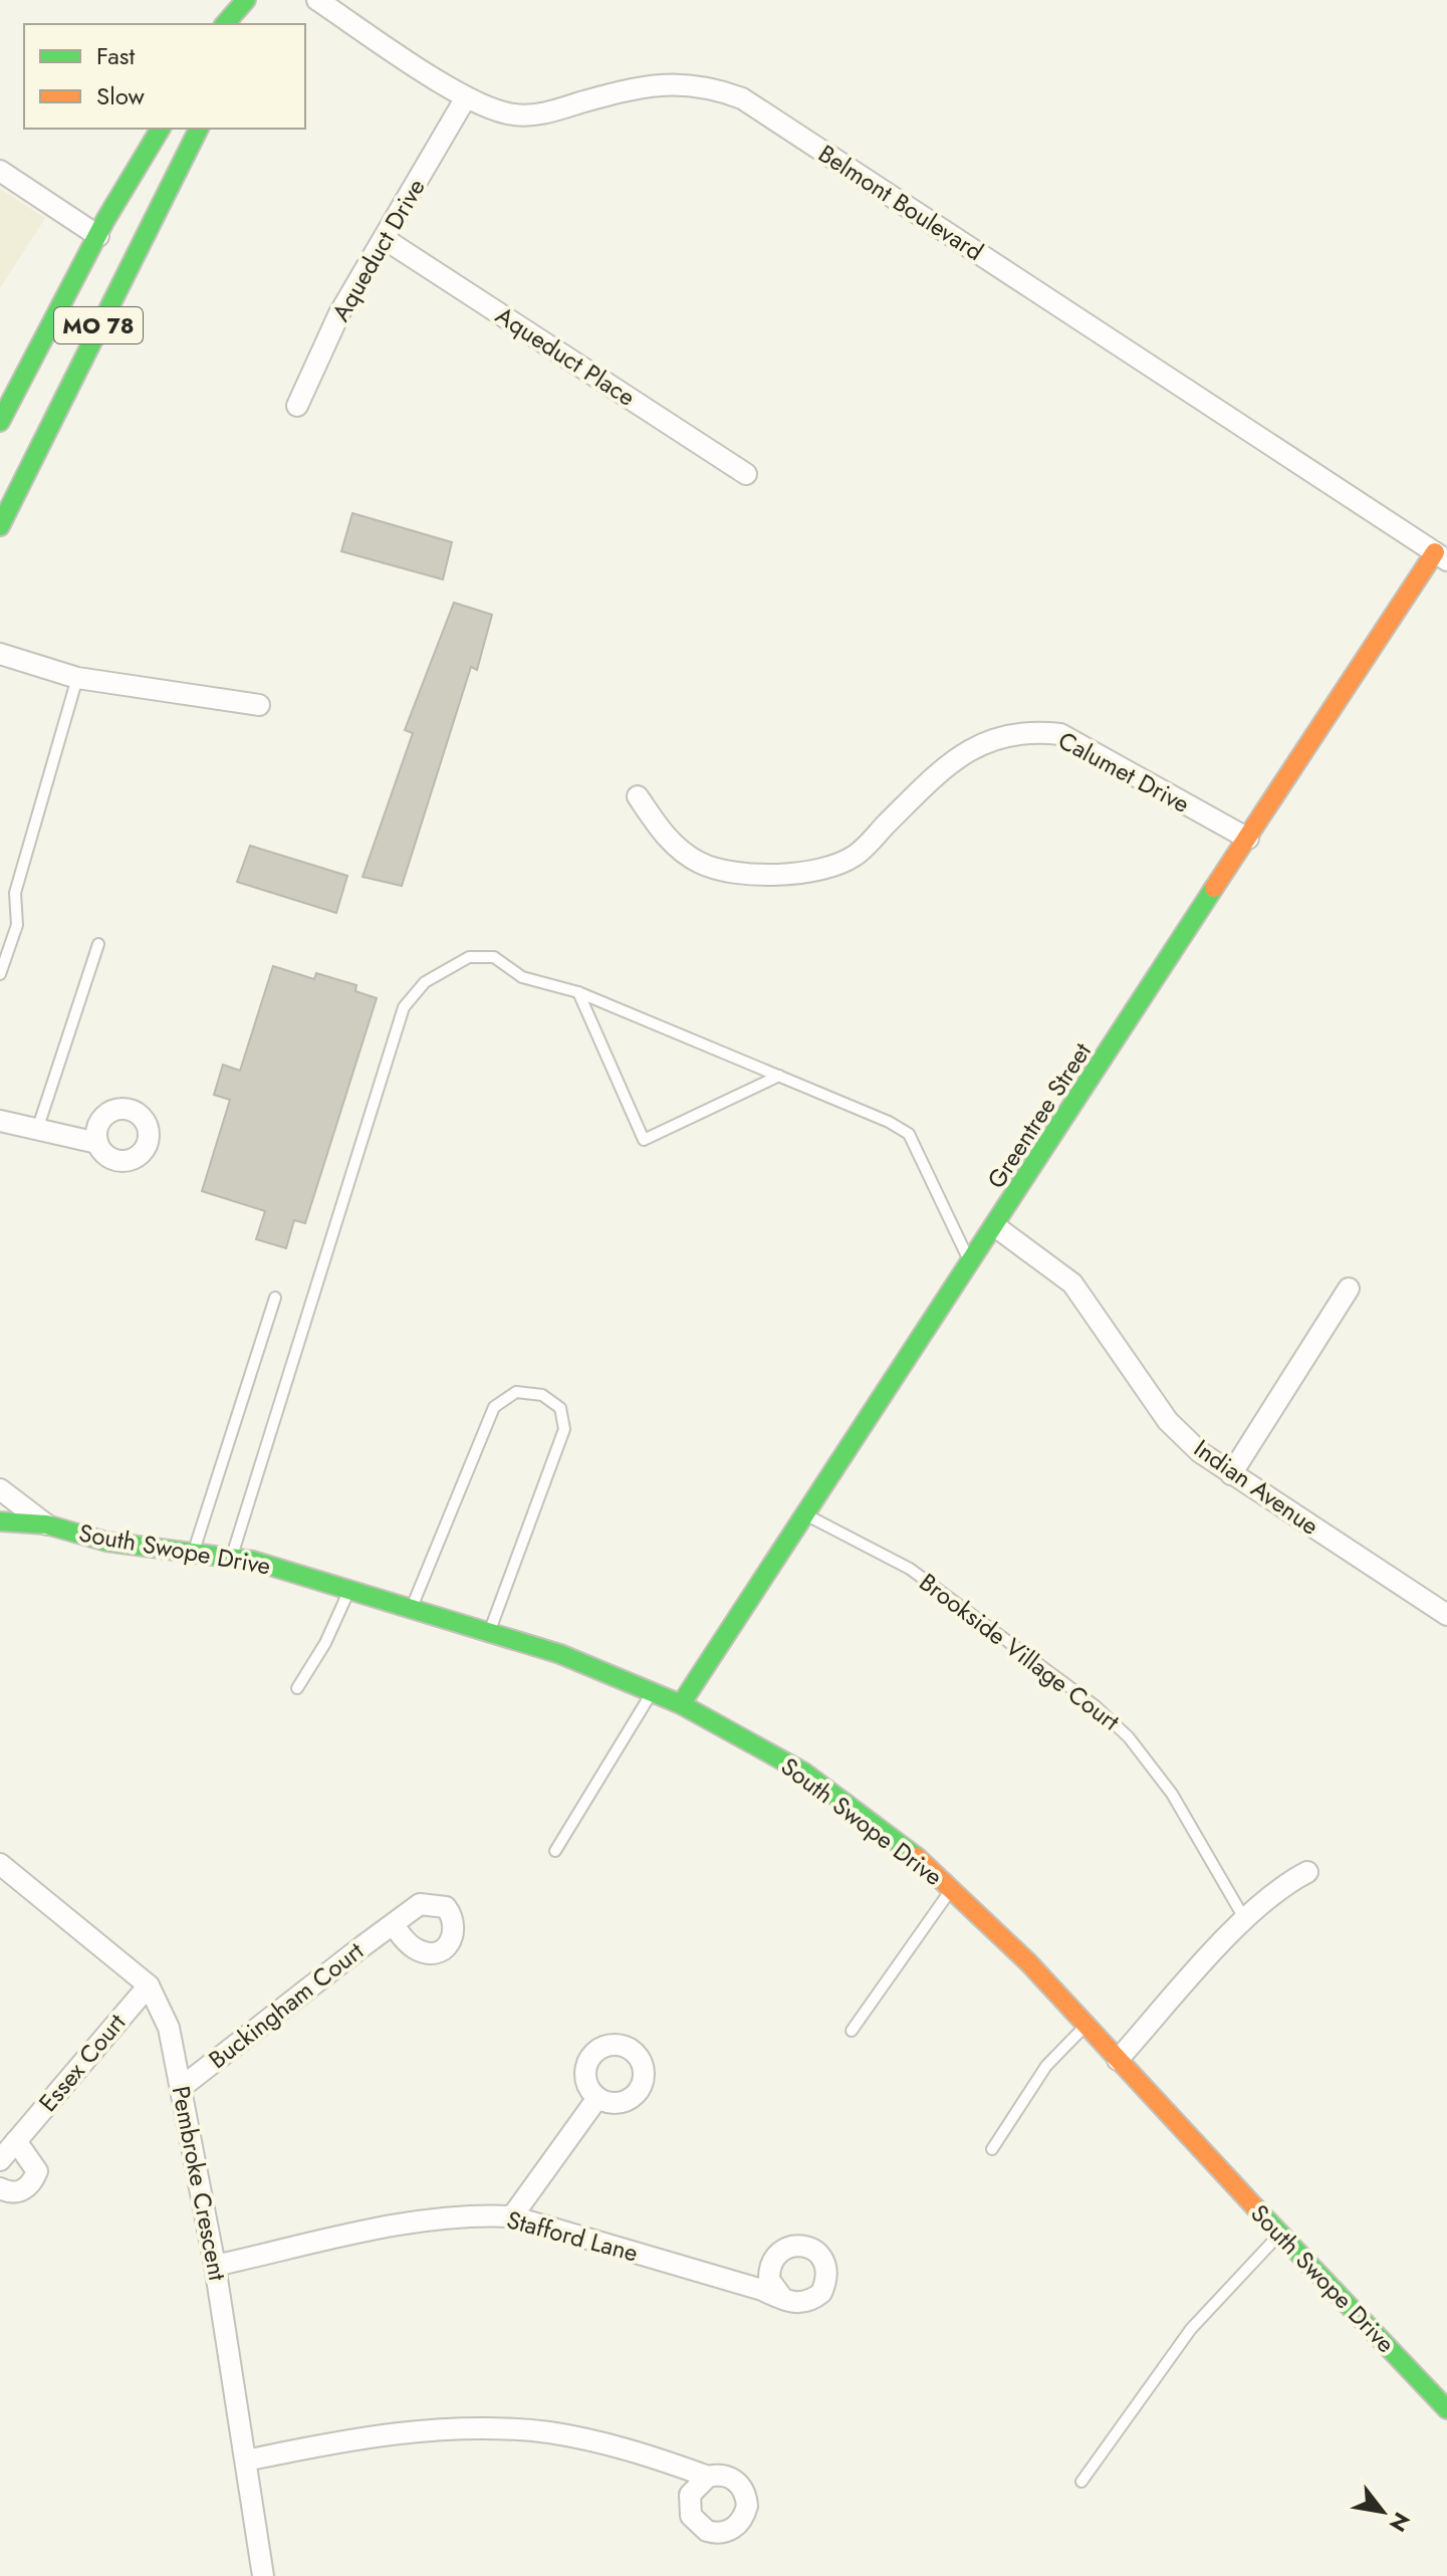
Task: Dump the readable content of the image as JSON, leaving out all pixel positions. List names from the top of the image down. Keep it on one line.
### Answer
{"streets":{"street":["Belmont Boulevard","Aqueduct Drive","MO 78","Aqueduct Place","Calumet Drive","Greentree Street","Indian Avenue","South Swope Drive","Buckingham Court","Essex Court","Pembroke Crescent","Stafford Lane"],"lane":["Brookside Village Court"]},"crossings":[["Belmont Boulevard","Aqueduct Drive"],["Belmont Boulevard","Greentree Street"],["Aqueduct Drive","Aqueduct Place"],["Calumet Drive","Greentree Street"],["Greentree Street","Indian Avenue"],["Greentree Street","South Swope Drive"],["Greentree Street","Brookside Village Court"],["Buckingham Court","Pembroke Crescent"],["Essex Court","Pembroke Crescent"],["Pembroke Crescent","Stafford Lane"]],"legend":["Fast","Slow"],"north":"bottom right"}
